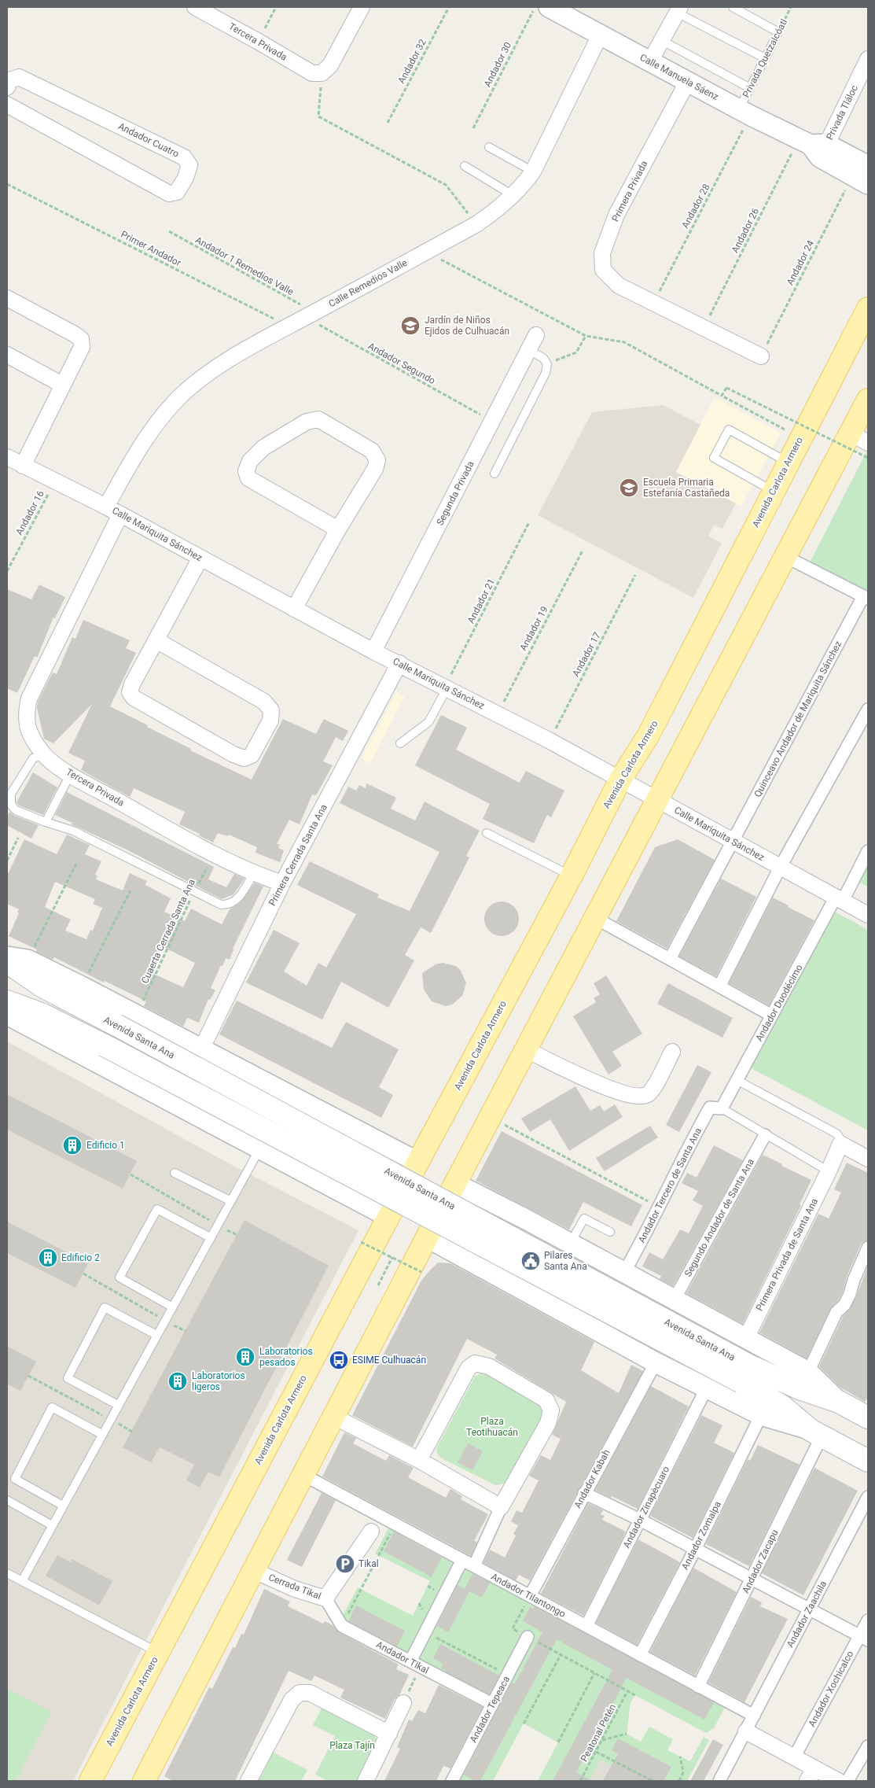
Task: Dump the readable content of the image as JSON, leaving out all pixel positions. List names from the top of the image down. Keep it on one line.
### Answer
{"streets":{"main road":["Avenida Carlota Armero","Avenida Santa Ana"],"street":["Tercera Privada","Calle Manuela Sáenz","Privada Tláloc","Andador Cuatro","Primera Privada","Calle Remedios Valle","Segunda Privada","Calle Mariquita Sánchez","Quinceavo Andador de Mariquita Sánchez","Primera Cerrada Santa Ana","Andador Duodécimo","Andador Tercero de Santa Ana","Segundo Andador de Santa Ana","Primera Privada de Santa Ana","Andador Kabah","Andador Zinapècuaro","Andador Zomalpa","Andador Zacapu","Cerrada Tikal","Andador Tilantongo","Andador Zaachila","Andador Tikal","Andador Xochicalco","Andador Tepeaca"],"lane":["Privada Quetzalcóatl"],"path":["Andador 32","Andador 30","Andador 28","Andador 26","Primer Andador","Andador 24","Andador 1 Remedios Valle","Andador Segundo","Andador 16","Andador 21","Andador 19","Andador 17","Cuaerta Cerrada Santa Ana","Peatonal Petén"]},"crossings":[["Tercera Privada","Calle Mariquita Sánchez"],["Tercera Privada","Primera Cerrada Santa Ana"],["Tercera Privada","Cuaerta Cerrada Santa Ana"],["Privada Quetzalcóatl","Calle Manuela Sáenz"],["Privada Quetzalcóatl","Andador 28"],["Calle Manuela Sáenz","Privada Tláloc"],["Calle Manuela Sáenz","Primera Privada"],["Calle Manuela Sáenz","Andador 28"],["Calle Manuela Sáenz","Andador 26"],["Calle Manuela Sáenz","Andador 24"],["Calle Manuela Sáenz","Calle Remedios Valle"],["Privada Tláloc","Andador 26"],["Primera Privada","Andador 28"],["Primera Privada","Andador 26"],["Primera Privada","Andador 24"],["Primer Andador","Calle Remedios Valle"],["Andador 1 Remedios Valle","Calle Remedios Valle"],["Andador 1 Remedios Valle","Andador Segundo"],["Calle Remedios Valle","Andador Segundo"],["Calle Remedios Valle","Calle Mariquita Sánchez"],["Andador Segundo","Segunda Privada"],["Avenida Carlota Armero","Calle Mariquita Sánchez"],["Avenida Carlota Armero","Avenida Santa Ana"],["Segunda Privada","Calle Mariquita Sánchez"],["Andador 16","Calle Mariquita Sánchez"],["Calle Mariquita Sánchez","Andador 21"],["Calle Mariquita Sánchez","Andador 19"],["Calle Mariquita Sánchez","Andador 17"],["Calle Mariquita Sánchez","Quinceavo Andador de Mariquita Sánchez"],["Calle Mariquita Sánchez","Primera Cerrada Santa Ana"],["Calle Mariquita Sánchez","Andador Duodécimo"],["Primera Cerrada Santa Ana","Avenida Santa Ana"],["Cuaerta Cerrada Santa Ana","Avenida Santa Ana"],["Andador Duodécimo","Andador Tercero de Santa Ana"],["Avenida Santa Ana","Andador Tercero de Santa Ana"],["Avenida Santa Ana","Segundo Andador de Santa Ana"],["Avenida Santa Ana","Primera Privada de Santa Ana"],["Avenida Santa Ana","Andador Kabah"],["Avenida Santa Ana","Andador Zinapècuaro"],["Avenida Santa Ana","Andador Zomalpa"],["Avenida Santa Ana","Andador Zacapu"],["Andador Kabah","Andador Tilantongo"],["Andador Zinapècuaro","Andador Tilantongo"],["Andador Zomalpa","Andador Tilantongo"],["Andador Zacapu","Andador Tilantongo"],["Andador Tilantongo","Andador Zaachila"],["Andador Tikal","Andador Tepeaca"]],"parks":["Plaza Teotihuacán","Plaza Tajín"],"places":{"school or university":["Jardín de Niños Ejidos de Culhuacán","Escuela Primaria Estefanía Castañeda"],"building":["Edificio 1","Edificio 2","Laboratorios pesados","Laboratorios ligeros"],"public building":["Pilares Santa Ana"],"bus stop":["ESIME Culhuacán"],"parking":["Tikal"]}}
